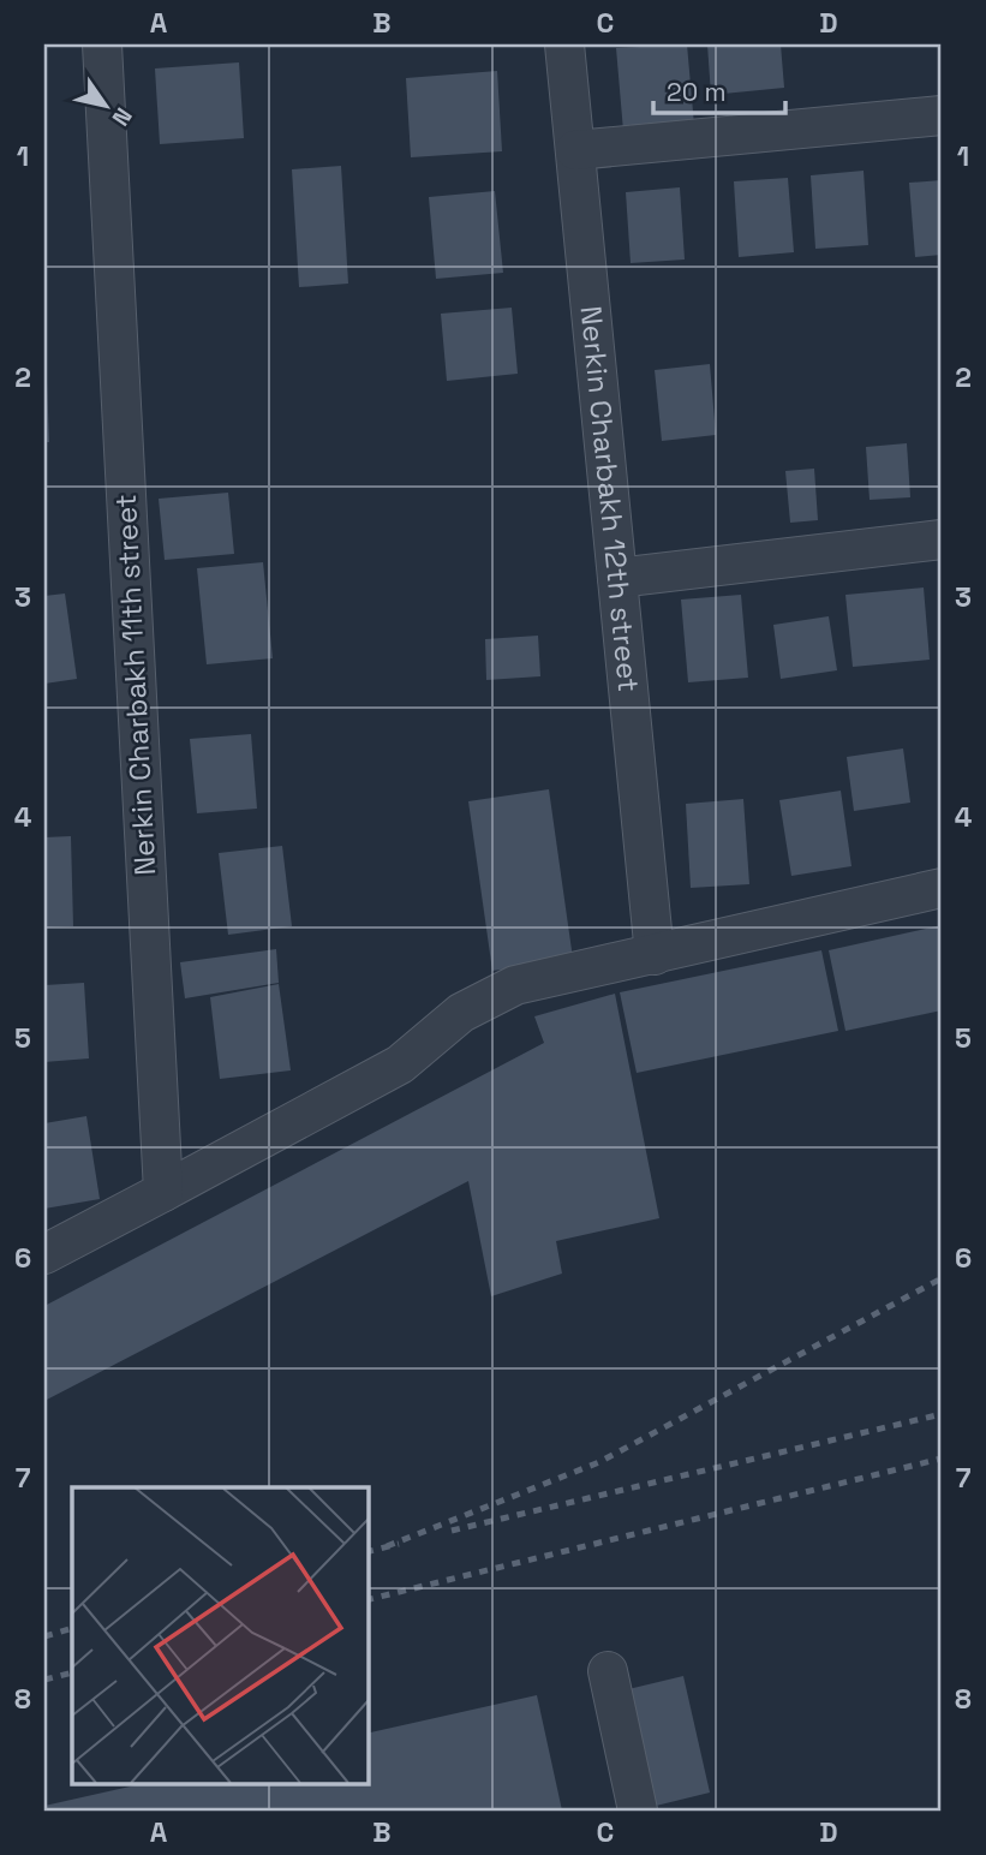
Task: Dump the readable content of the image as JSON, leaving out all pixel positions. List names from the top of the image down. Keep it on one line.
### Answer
{"streets":{"street":["Nerkin Charbakh 12th street","Nerkin Charbakh 11th street"]},"scale_bar":"20 m","north":"bottom right","grid":{"columns":["A","B","C","D"],"rows":["1","2","3","4","5","6","7","8"]}}
